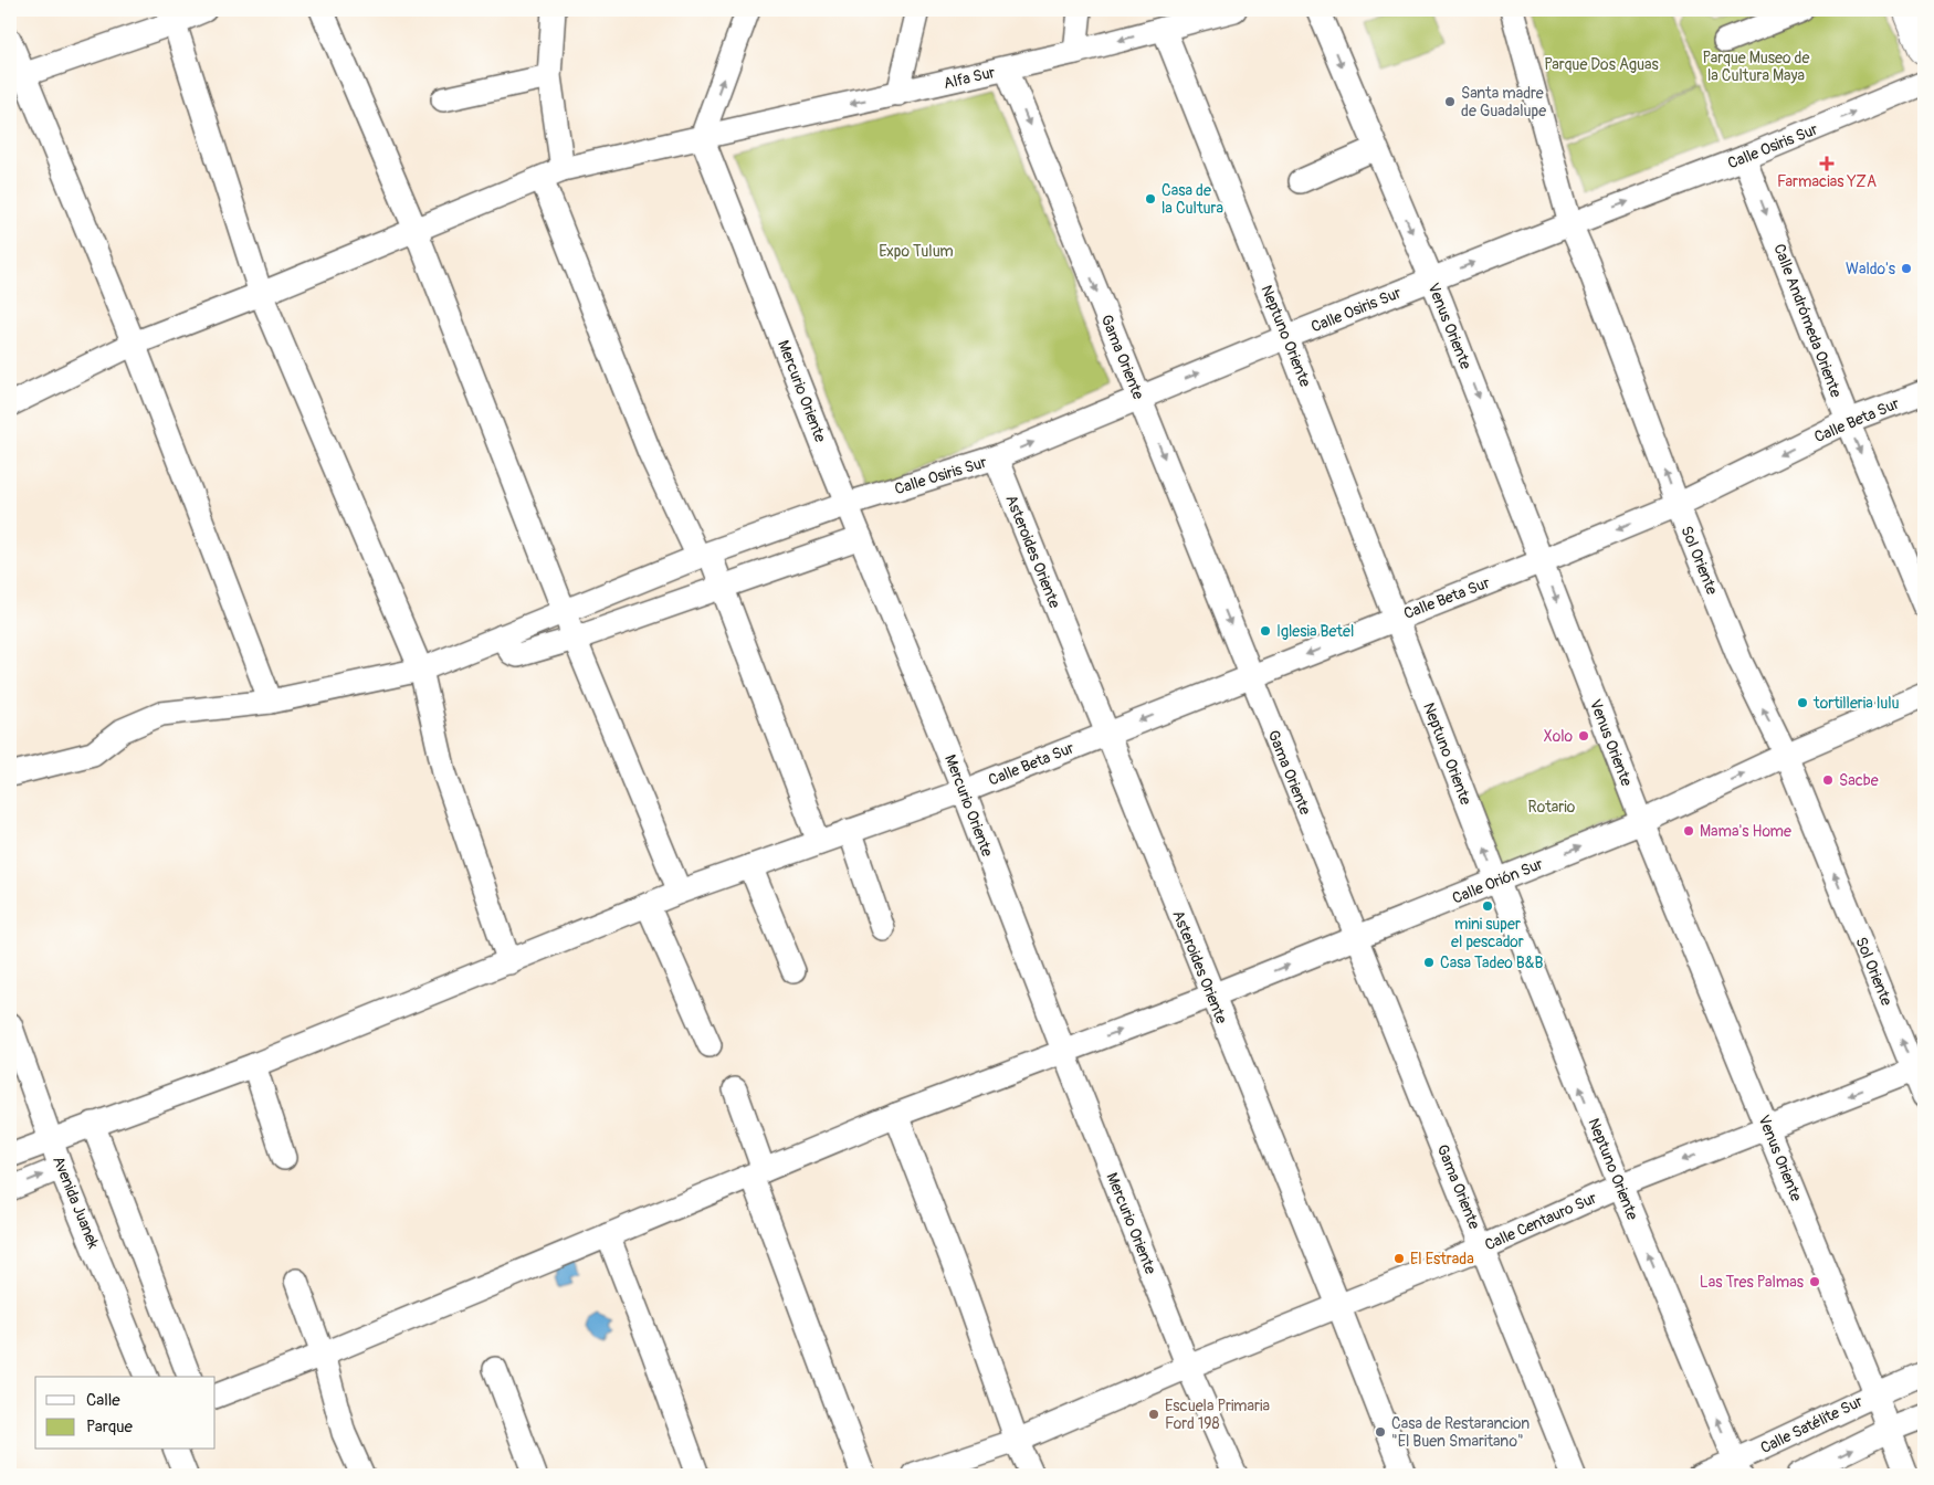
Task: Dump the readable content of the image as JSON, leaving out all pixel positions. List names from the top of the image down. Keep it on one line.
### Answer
{"streets":{"street":["Alfa Sur","Calle Osiris Sur","Calle Andrómeda Oriente","Venus Oriente","Neptuno Oriente","Gama Oriente","Mercurio Oriente","Calle Beta Sur","Asteroides Oriente","Sol Oriente","Calle Orión Sur","Avenida Juanek","Calle Centauro Sur","Calle Satélite Sur"]},"crossings":[["Alfa Sur","Neptuno Oriente"],["Alfa Sur","Gama Oriente"],["Alfa Sur","Mercurio Oriente"],["Calle Osiris Sur","Calle Andrómeda Oriente"],["Calle Osiris Sur","Venus Oriente"],["Calle Osiris Sur","Neptuno Oriente"],["Calle Osiris Sur","Gama Oriente"],["Calle Osiris Sur","Mercurio Oriente"],["Calle Osiris Sur","Asteroides Oriente"],["Calle Osiris Sur","Sol Oriente"],["Calle Andrómeda Oriente","Calle Beta Sur"],["Venus Oriente","Calle Beta Sur"],["Venus Oriente","Calle Orión Sur"],["Venus Oriente","Calle Centauro Sur"],["Venus Oriente","Calle Satélite Sur"],["Neptuno Oriente","Calle Beta Sur"],["Neptuno Oriente","Calle Orión Sur"],["Neptuno Oriente","Calle Centauro Sur"],["Neptuno Oriente","Calle Satélite Sur"],["Gama Oriente","Calle Beta Sur"],["Gama Oriente","Calle Orión Sur"],["Gama Oriente","Calle Centauro Sur"],["Mercurio Oriente","Calle Beta Sur"],["Mercurio Oriente","Calle Orión Sur"],["Mercurio Oriente","Calle Centauro Sur"],["Calle Beta Sur","Asteroides Oriente"],["Calle Beta Sur","Sol Oriente"],["Calle Beta Sur","Avenida Juanek"],["Asteroides Oriente","Calle Orión Sur"],["Asteroides Oriente","Calle Centauro Sur"],["Sol Oriente","Calle Orión Sur"],["Sol Oriente","Calle Centauro Sur"]],"one_way":["Calle Osiris Sur","Calle Andrómeda Oriente","Venus Oriente","Neptuno Oriente","Gama Oriente","Sol Oriente"],"parks":["Parque Museo de la Cultura Maya","Parque Dos Aguas","Expo Tulum","Rotario"],"places":{"other":["Santa madre de Guadalupe","Casa de la Cultura","Waldo's","Iglesia Betel","tortilleria lulu","Xolo","Sacbe","Mama's Home","mini super el pescador","Casa Tadeo B&B","El Estrada","Las Tres Palmas","Escuela Primaria Ford 198","Casa de Restarancion \"El Buen Smaritano\""],"health":["Farmacias YZA"]},"legend":["Calle","Parque"]}
